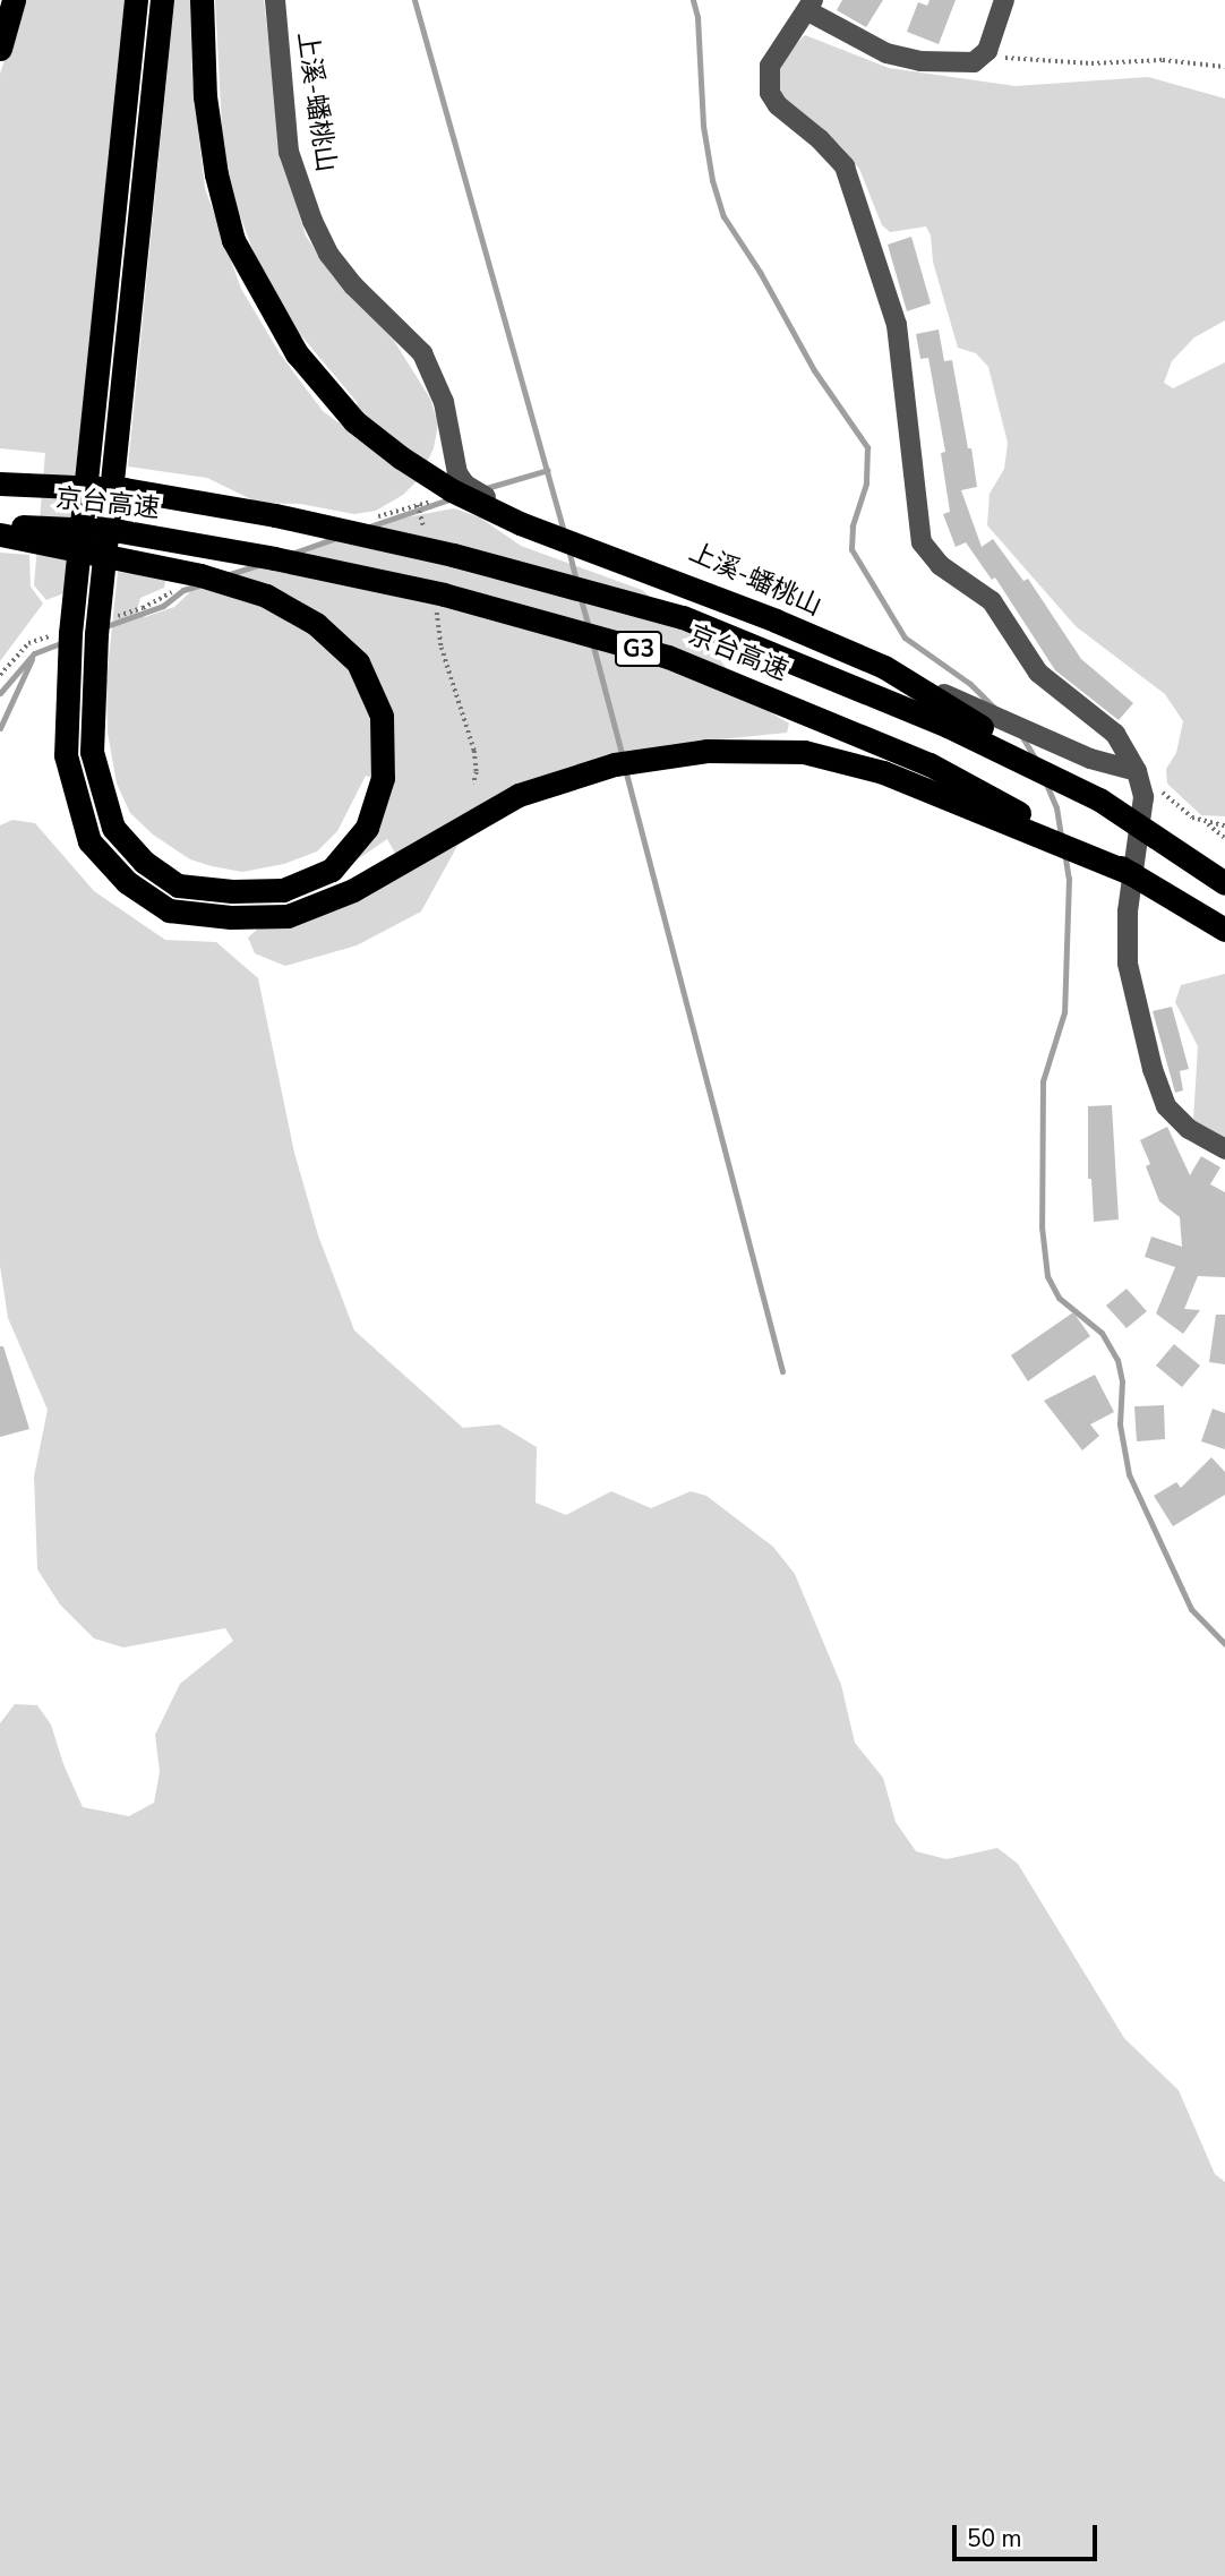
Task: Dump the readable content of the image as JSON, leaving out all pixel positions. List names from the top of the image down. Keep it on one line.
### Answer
{"streets":{"highway":["京台高速","G3"],"street":["上溪-蟠桃山"]},"scale_bar":"50 m"}
